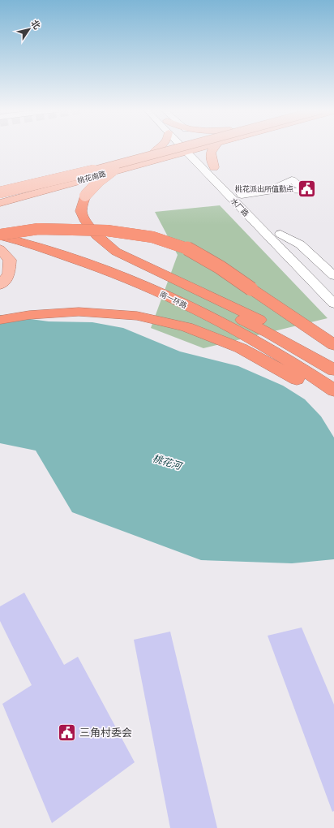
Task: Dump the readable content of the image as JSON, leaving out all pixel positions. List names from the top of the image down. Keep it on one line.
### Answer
{"streets":{"highway":["南一环路"],"main road":["桃花南路"],"street":["水厂路"]},"water":["桃花河"],"places":{"public building":["桃花派出所值勤点","三角村委会"]},"north":"top right"}
